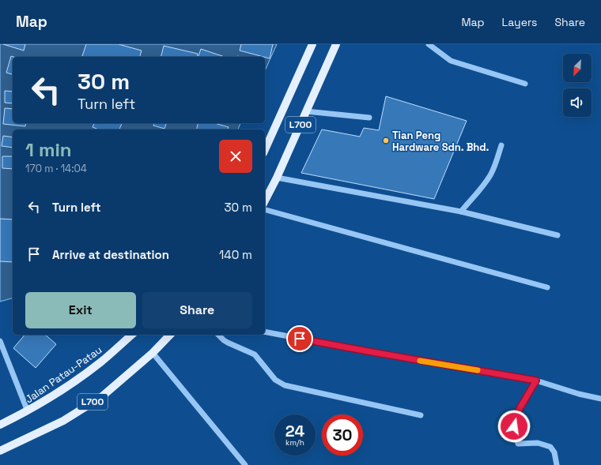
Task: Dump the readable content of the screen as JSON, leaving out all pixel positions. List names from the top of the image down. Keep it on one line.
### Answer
{"streets":{"main road":["L700","Jalan Patau-Patau"]},"places":["Tian Peng Hardware Sdn. Bhd."],"north":"bottom left","page":{"header":"Map","nav":["Map","Layers","Share"],"turn":["30 m","Turn left"],"heading":["1 min","170 m · 14:04"],"list":[{"name":"Turn left","value":"30 m"},{"name":"Arrive at destination","value":"140 m"}],"buttons":["Exit","Share"],"speed":"24 km/h","limit":"30"}}
